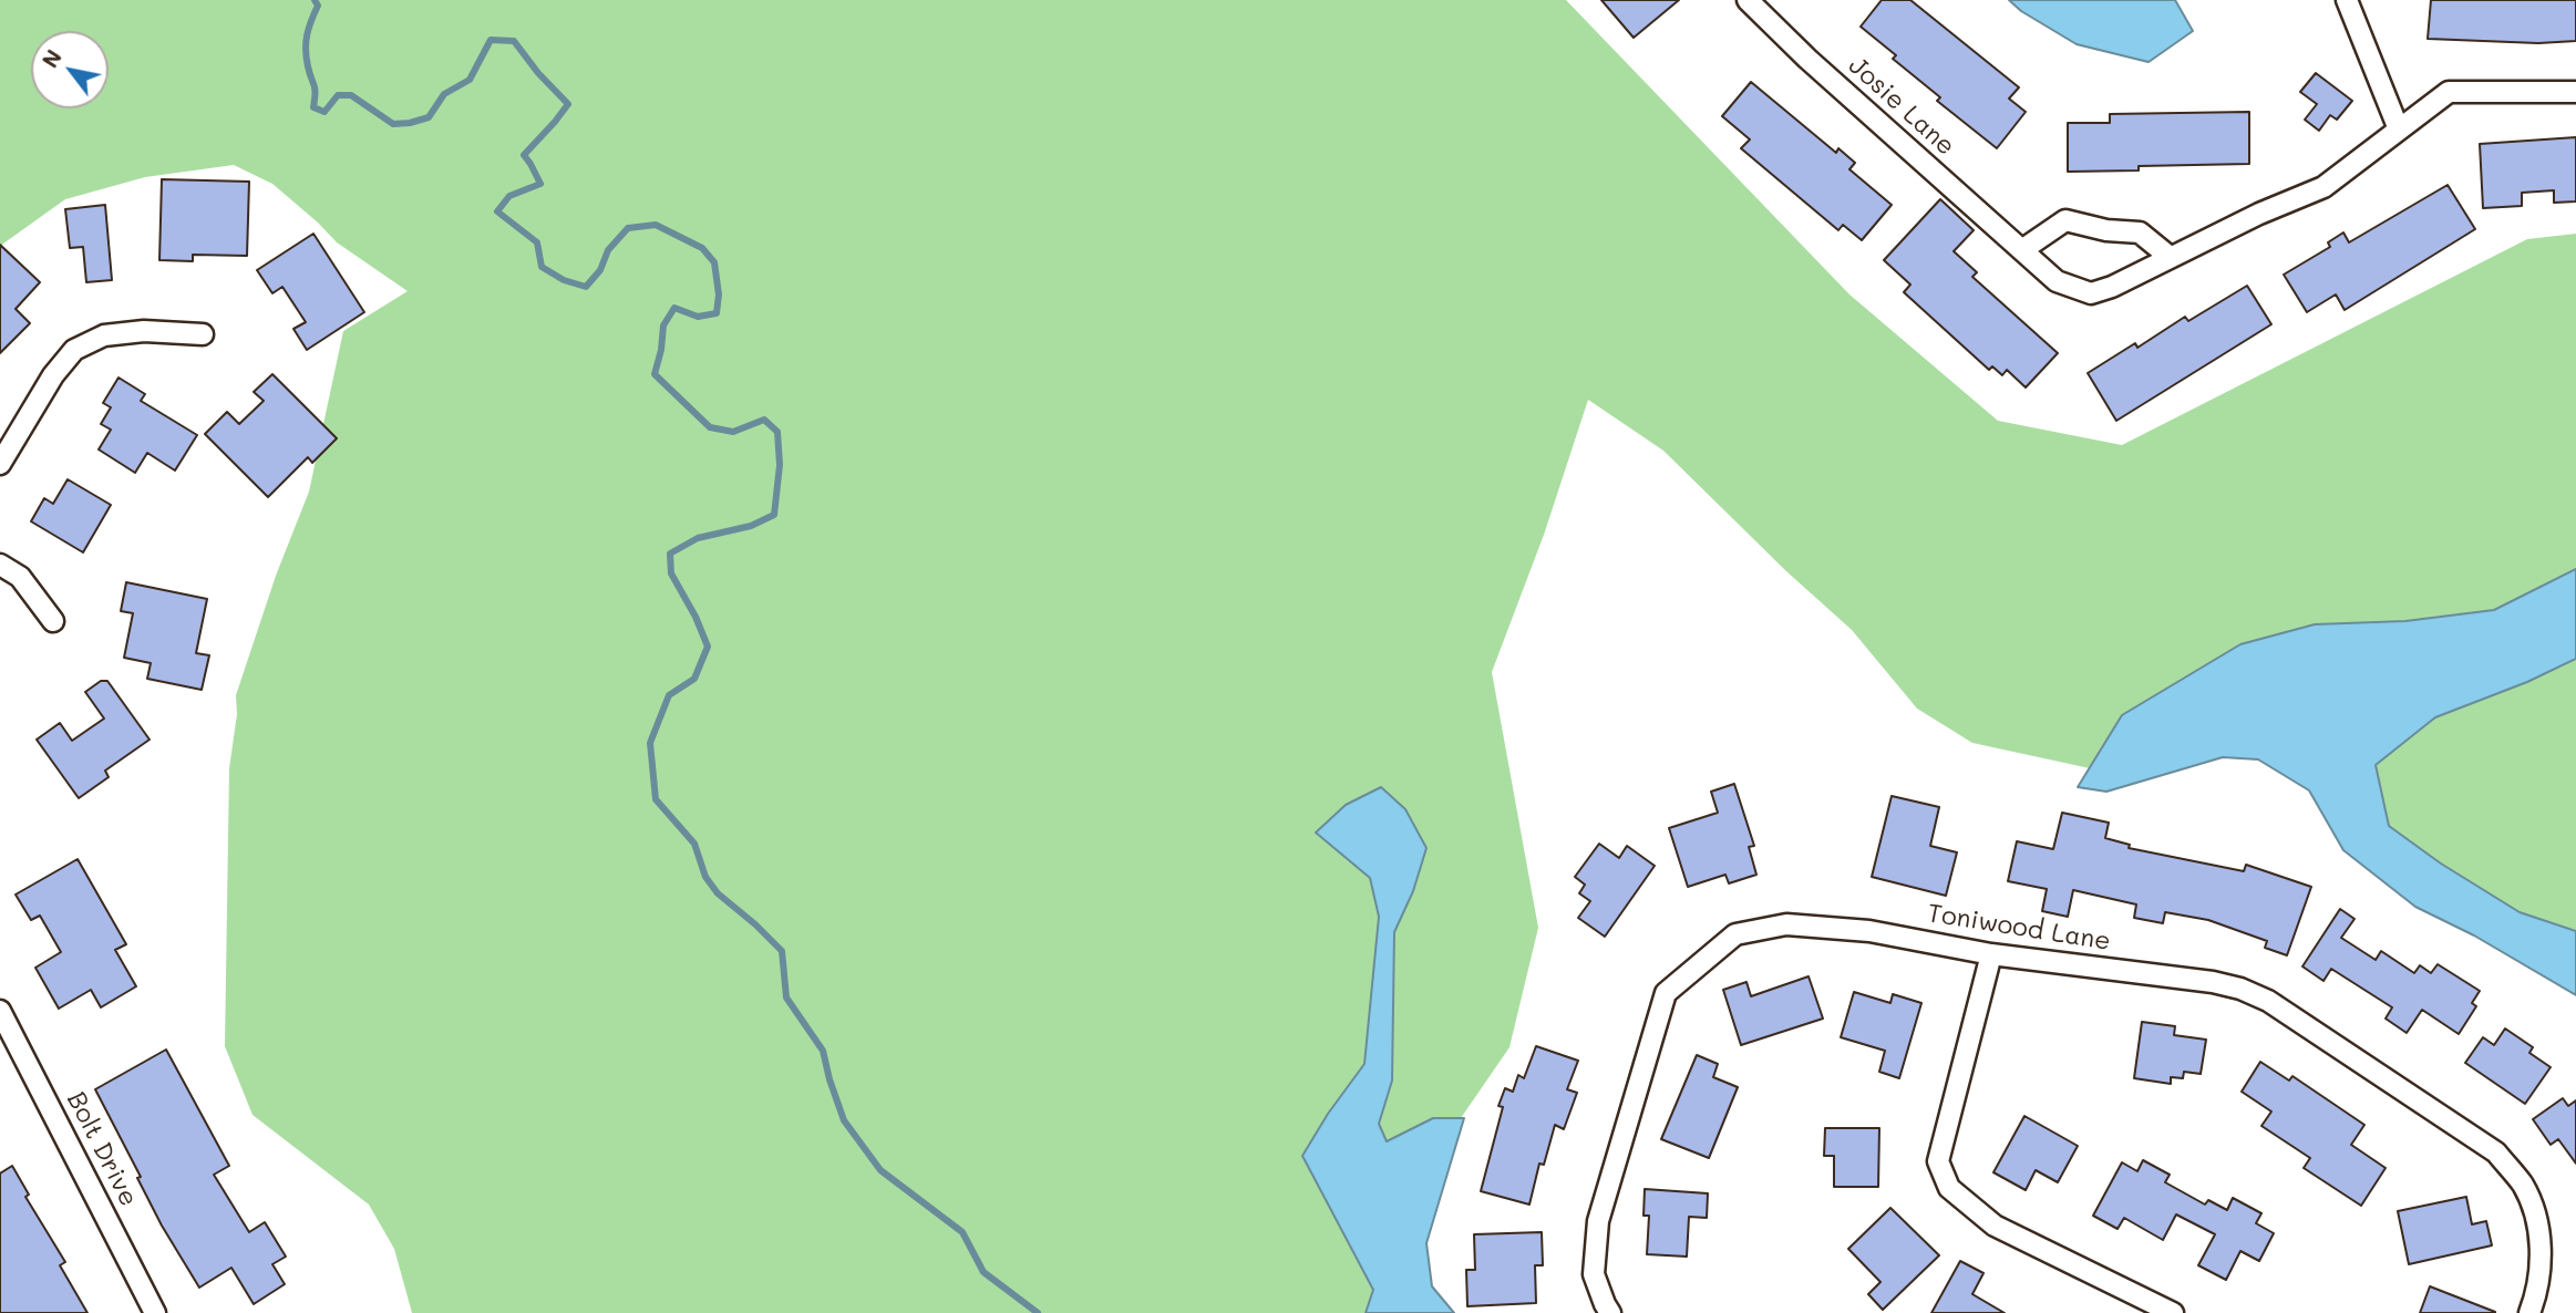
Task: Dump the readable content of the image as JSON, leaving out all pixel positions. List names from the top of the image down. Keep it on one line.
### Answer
{"streets":{"street":["Josie Lane","Toniwood Lane","Bolt Drive"]},"north":"top left"}
